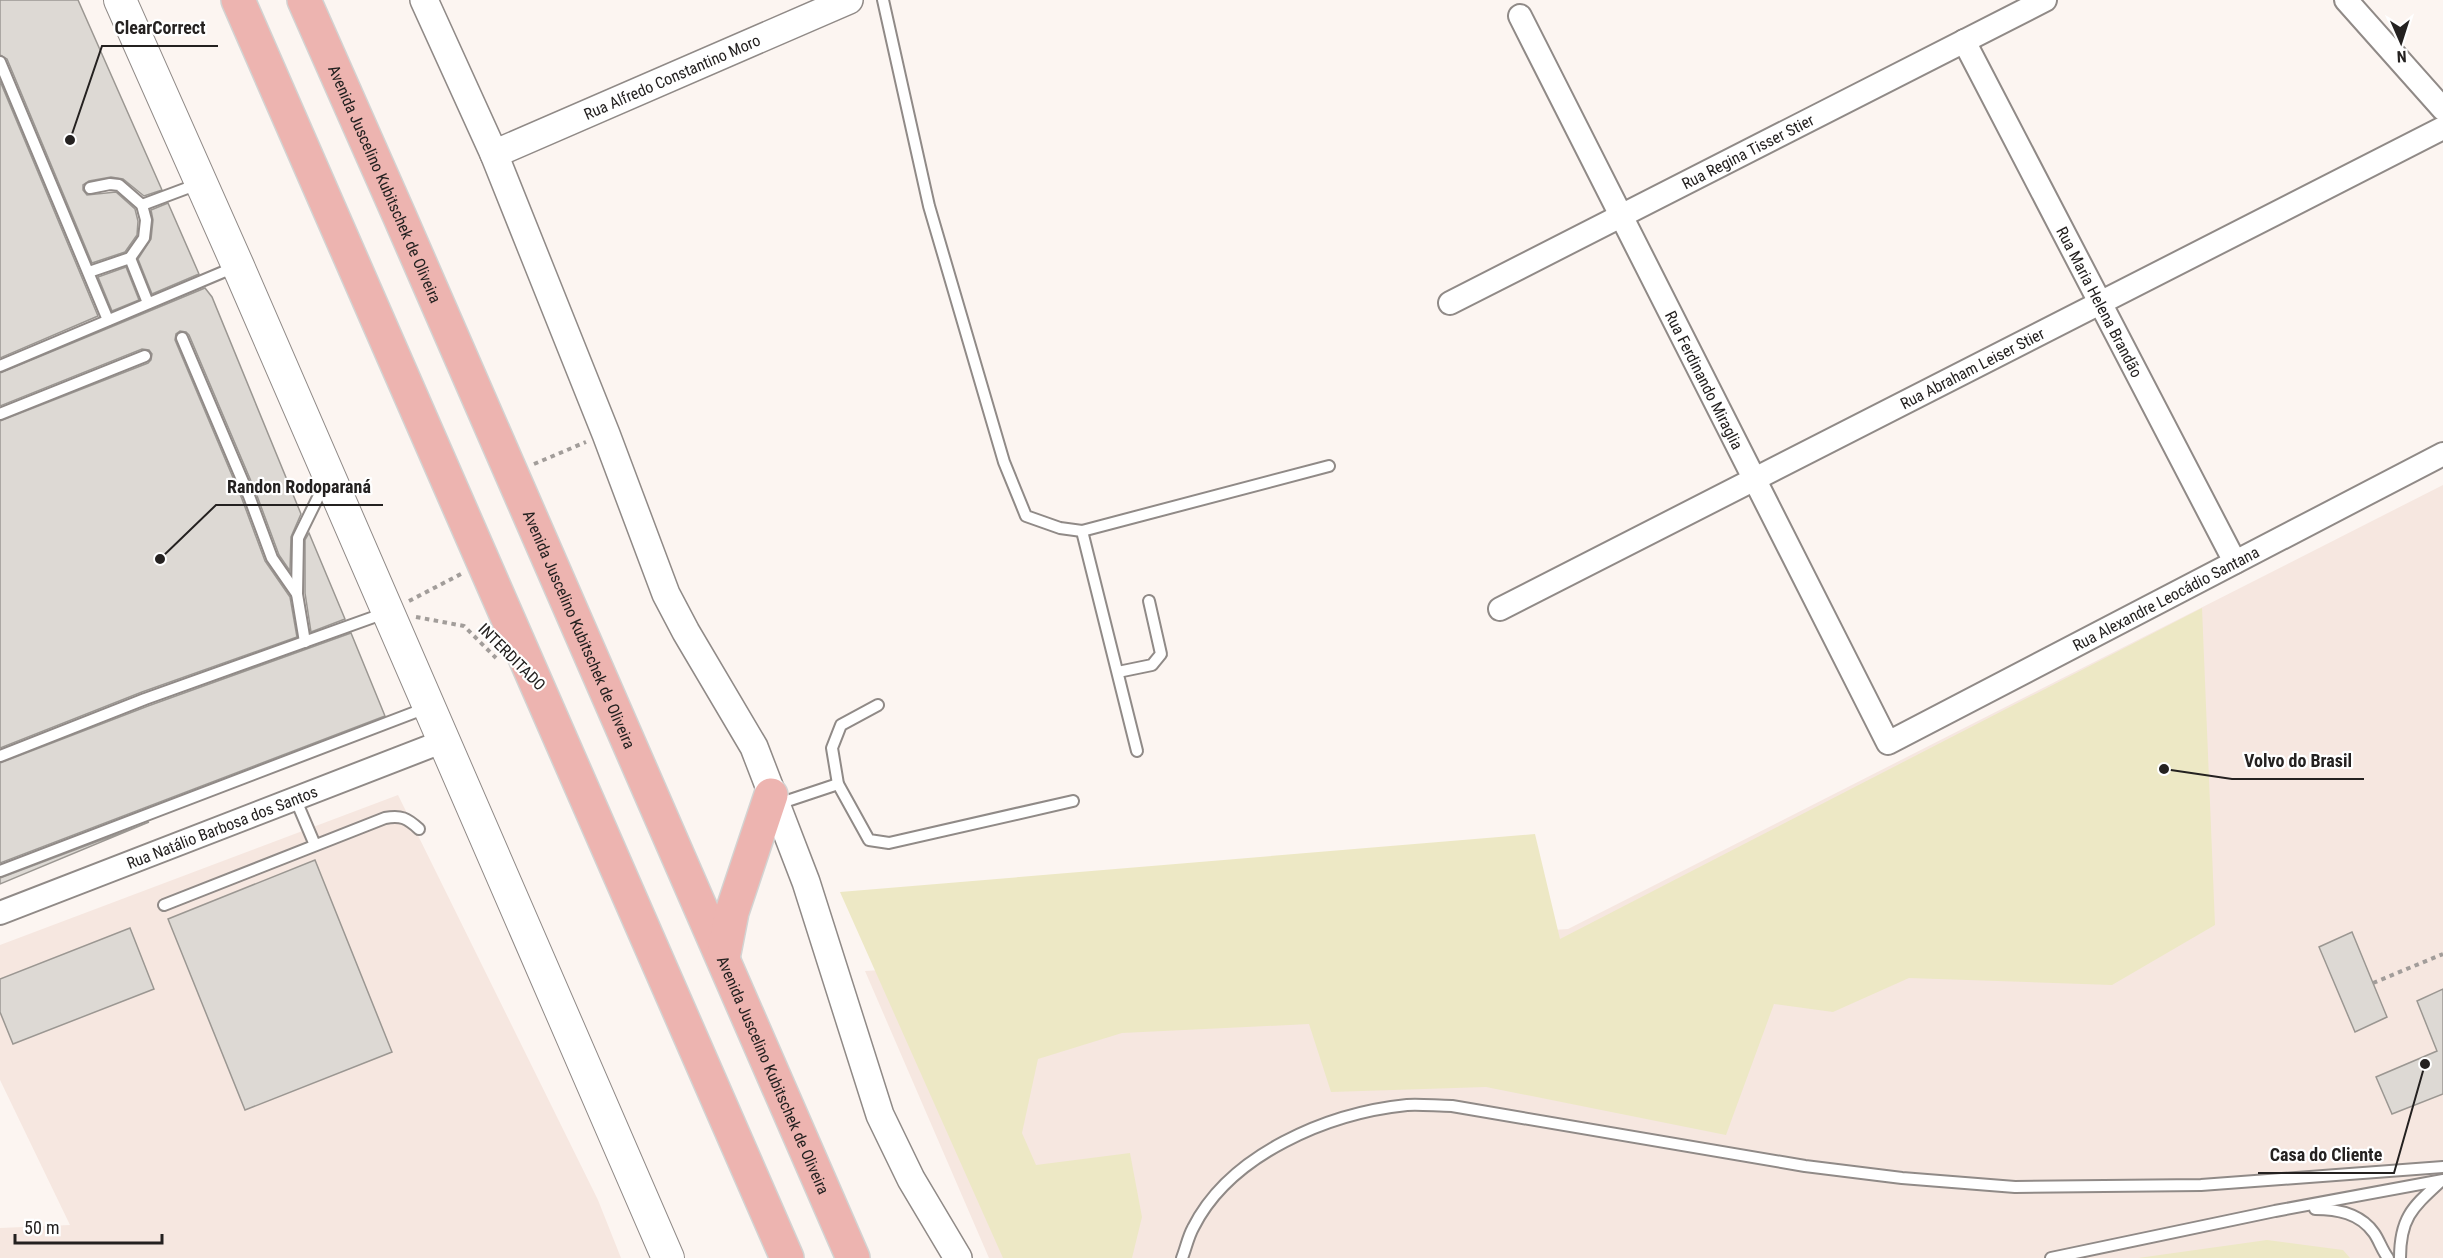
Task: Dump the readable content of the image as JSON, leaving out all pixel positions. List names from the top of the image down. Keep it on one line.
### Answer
{"streets":{"highway":["Avenida Juscelino Kubitschek de Oliveira"],"street":["Rua Alfredo Constantino Moro","Rua Regina Tisser Stier","Rua Maria Helena Brandão","Rua Abraham Leiser Stier","Rua Ferdinando Miraglia","Rua Alexandre Leocádio Santana","Rua Natálio Barbosa dos Santos"],"path":["INTERDITADO"]},"crossings":[["Rua Regina Tisser Stier","Rua Maria Helena Brandão"],["Rua Regina Tisser Stier","Rua Ferdinando Miraglia"],["Rua Maria Helena Brandão","Rua Abraham Leiser Stier"],["Rua Maria Helena Brandão","Rua Alexandre Leocádio Santana"],["Rua Abraham Leiser Stier","Rua Ferdinando Miraglia"],["Rua Ferdinando Miraglia","Rua Alexandre Leocádio Santana"]],"places":["ClearCorrect","Randon Rodoparaná","Volvo do Brasil","Casa do Cliente"],"scale_bar":"50 m","north":"bottom"}
